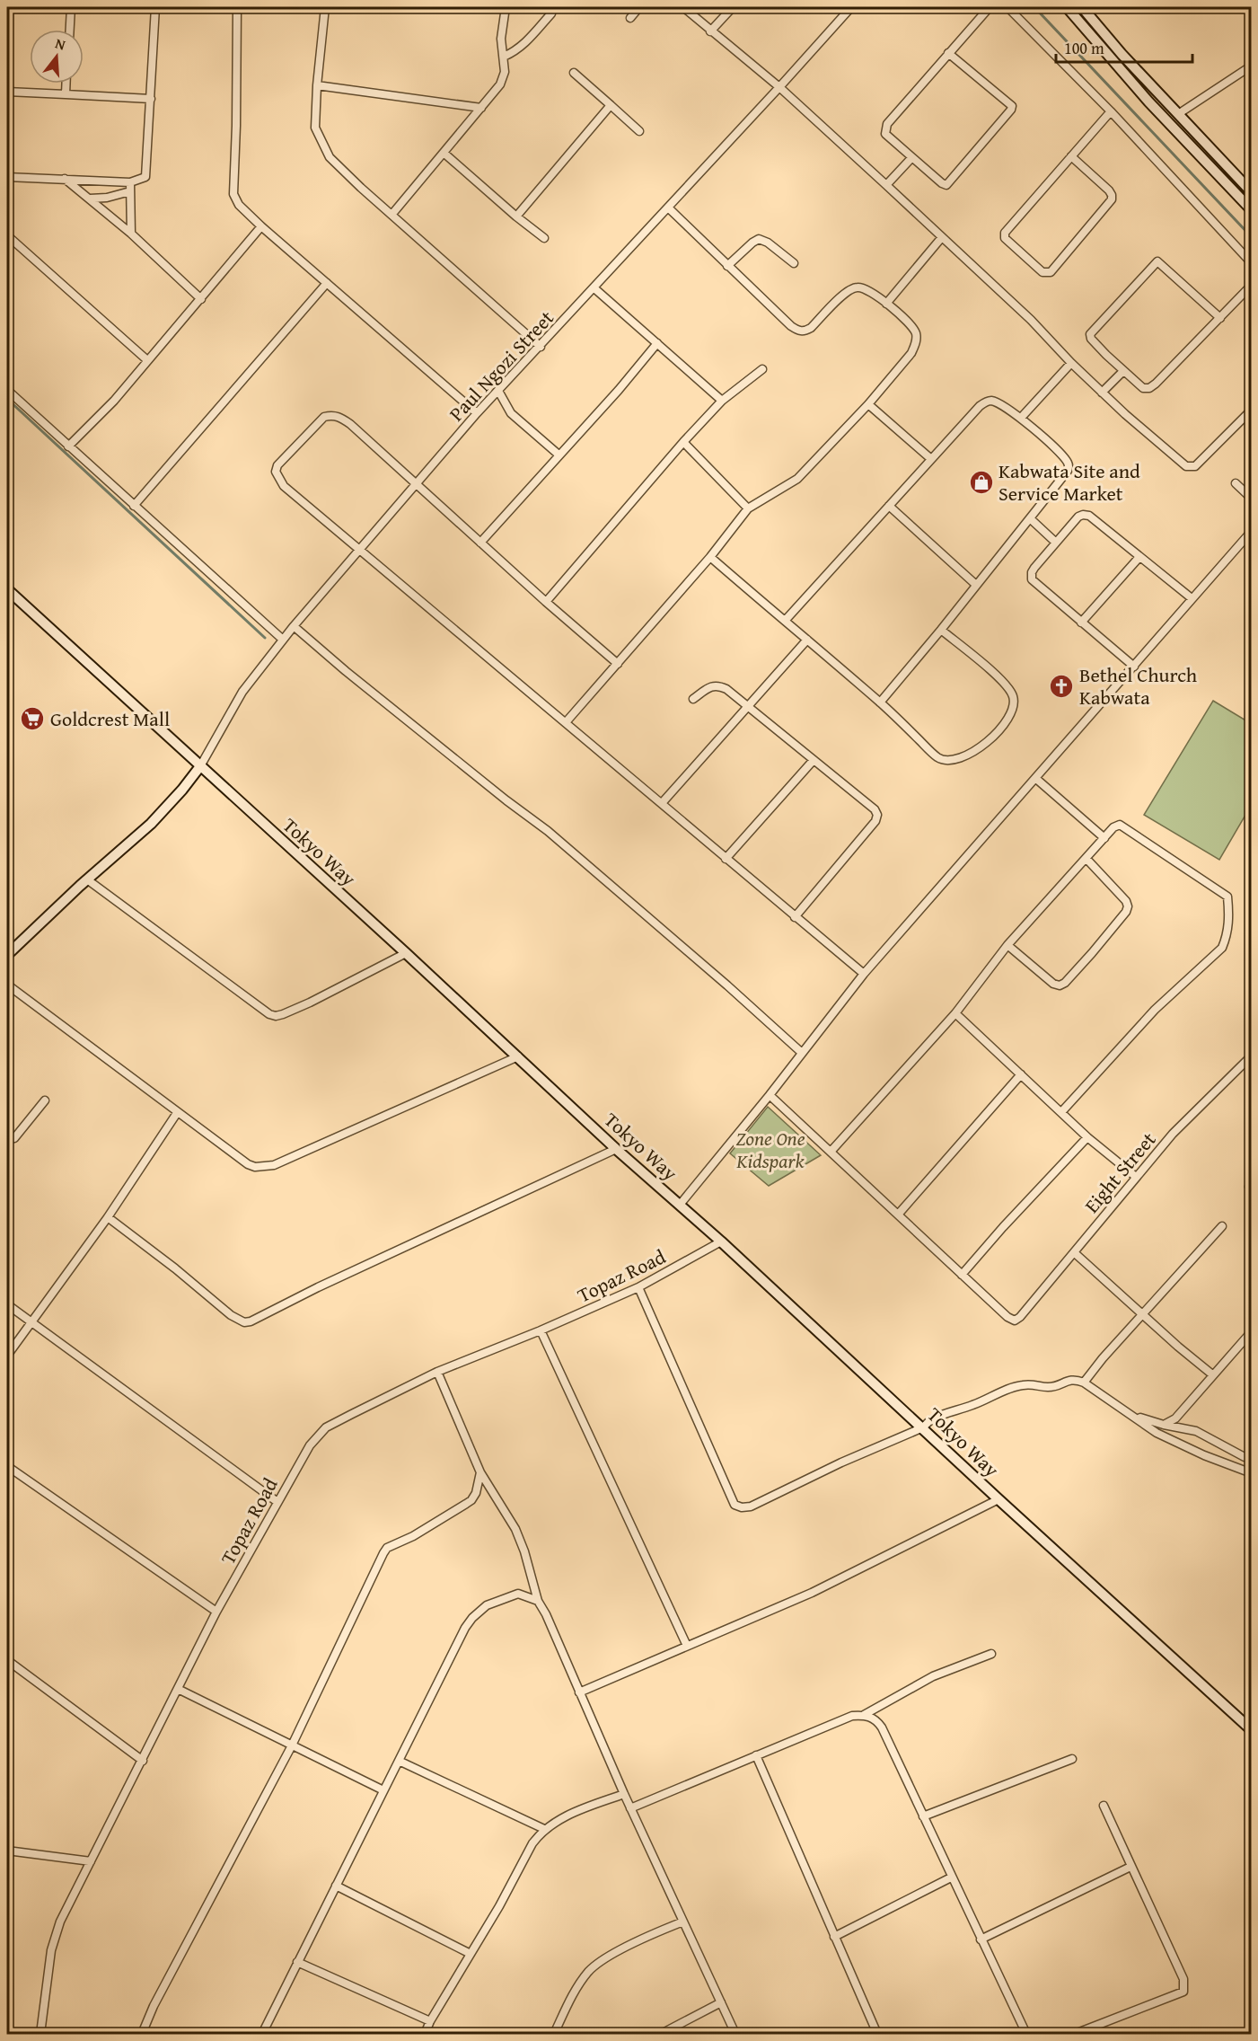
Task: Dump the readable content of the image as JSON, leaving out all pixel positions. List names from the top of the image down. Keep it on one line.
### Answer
{"streets":{"main road":["Tokyo Way"],"street":["Paul Ngozi Street","Eight Street","Topaz Road"]},"crossings":[["Paul Ngozi Street","Tokyo Way"],["Tokyo Way","Topaz Road"]],"parks":["Zone One Kidspark"],"places":{"shop":["Kabwata Site and Service Market"],"church":["Bethel Church Kabwata"],"supermarket":["Goldcrest Mall"]},"scale_bar":"100 m","north":"top"}
